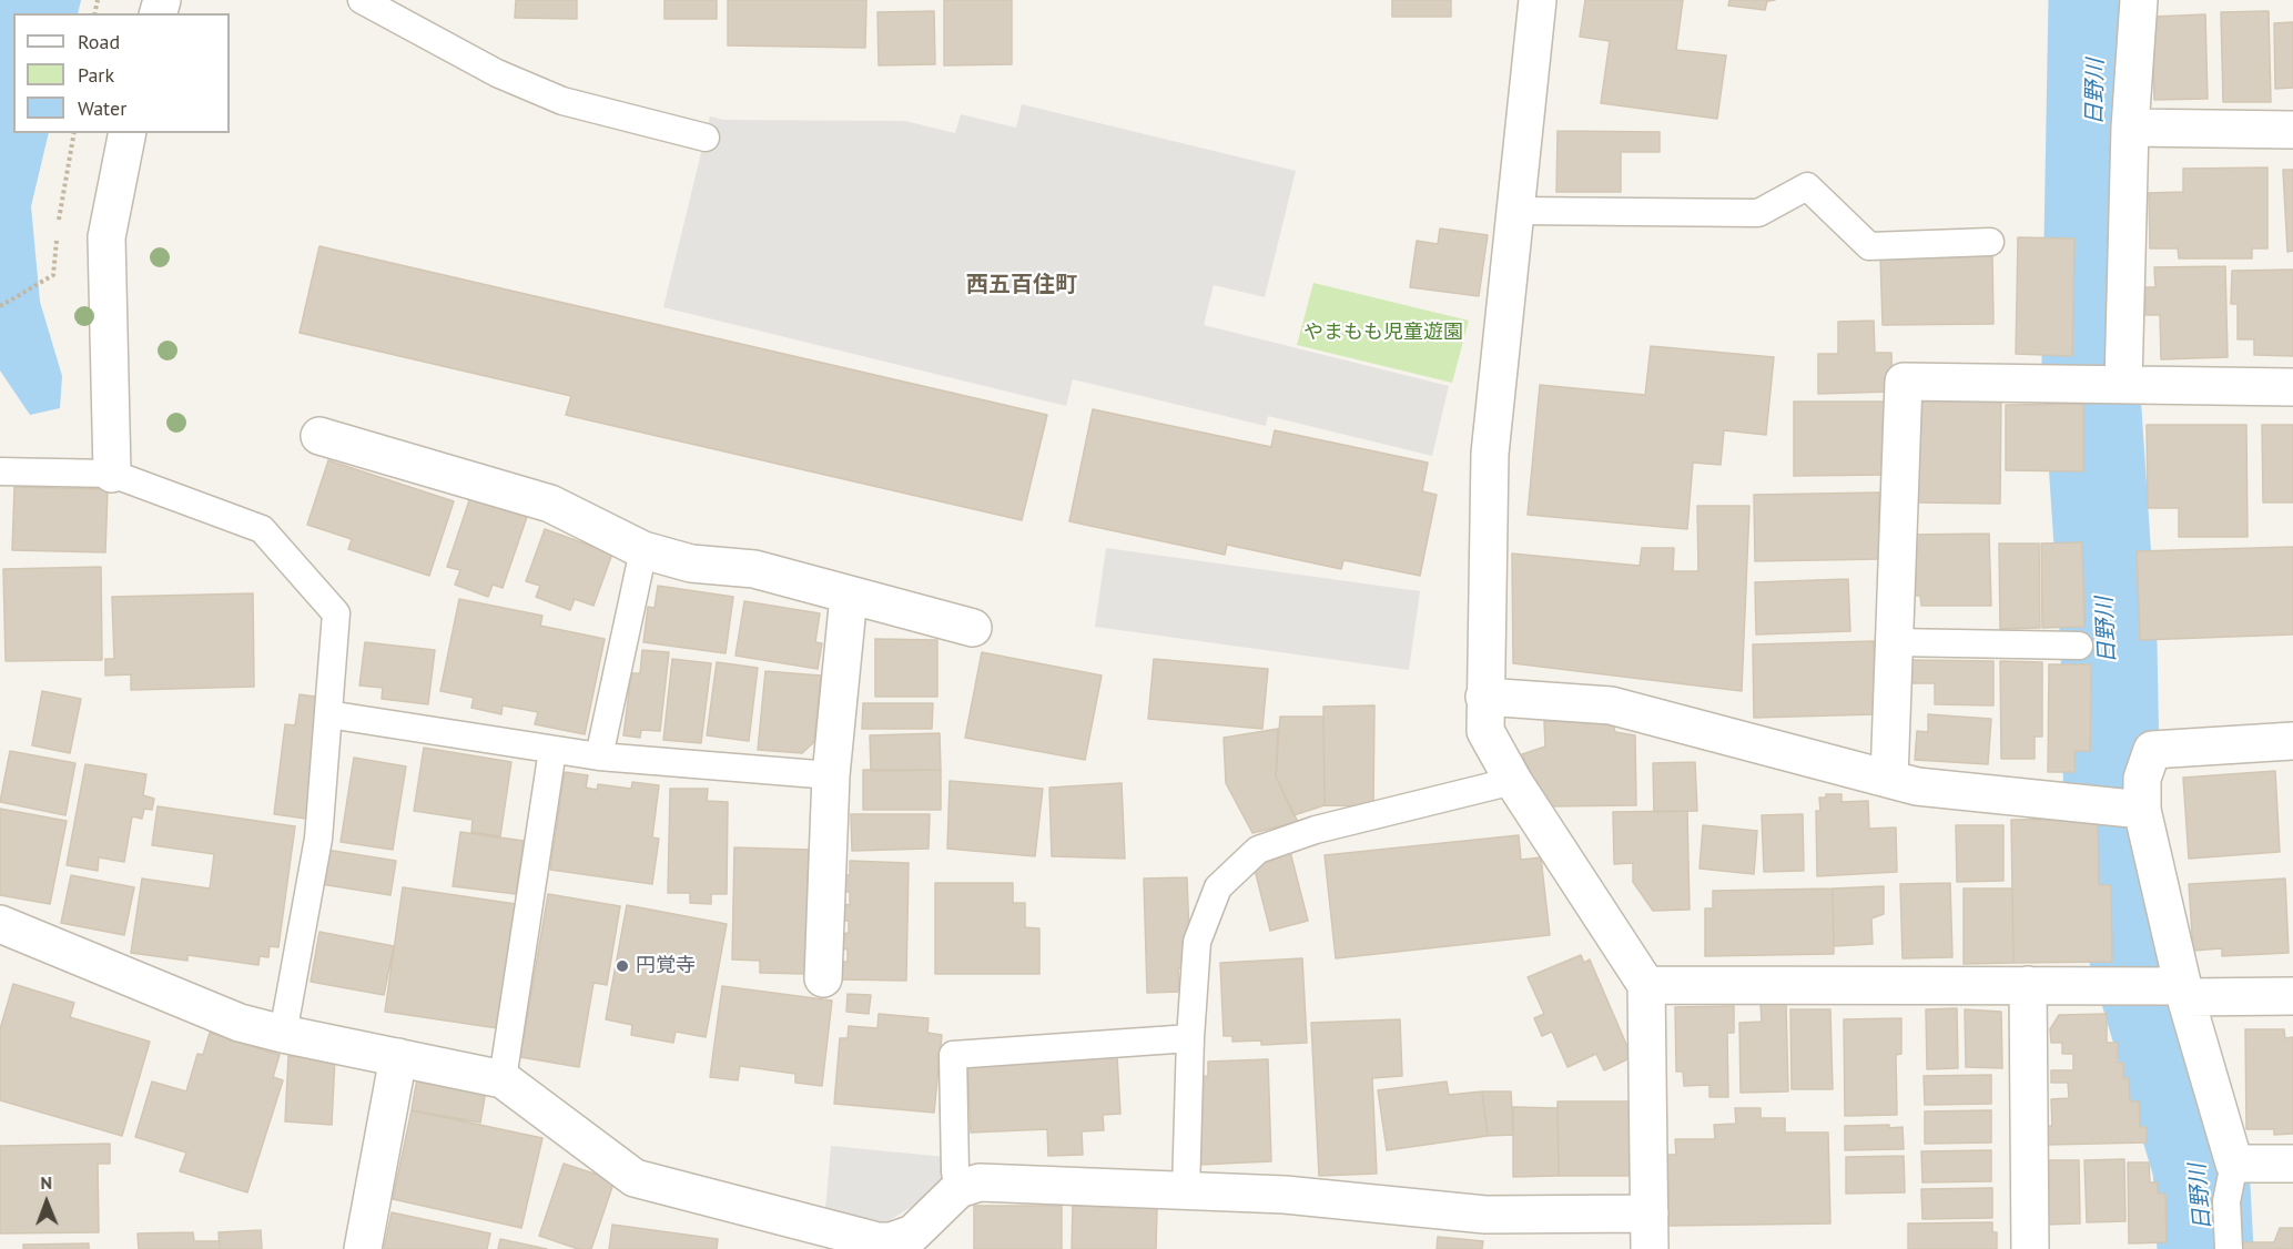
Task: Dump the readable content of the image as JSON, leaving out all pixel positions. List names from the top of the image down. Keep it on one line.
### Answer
{"districts":["西五百住町"],"water":["日野川"],"parks":["やまもも児童遊園"],"places":["円覚寺"],"legend":["Road","Park","Water"],"north":"top"}
